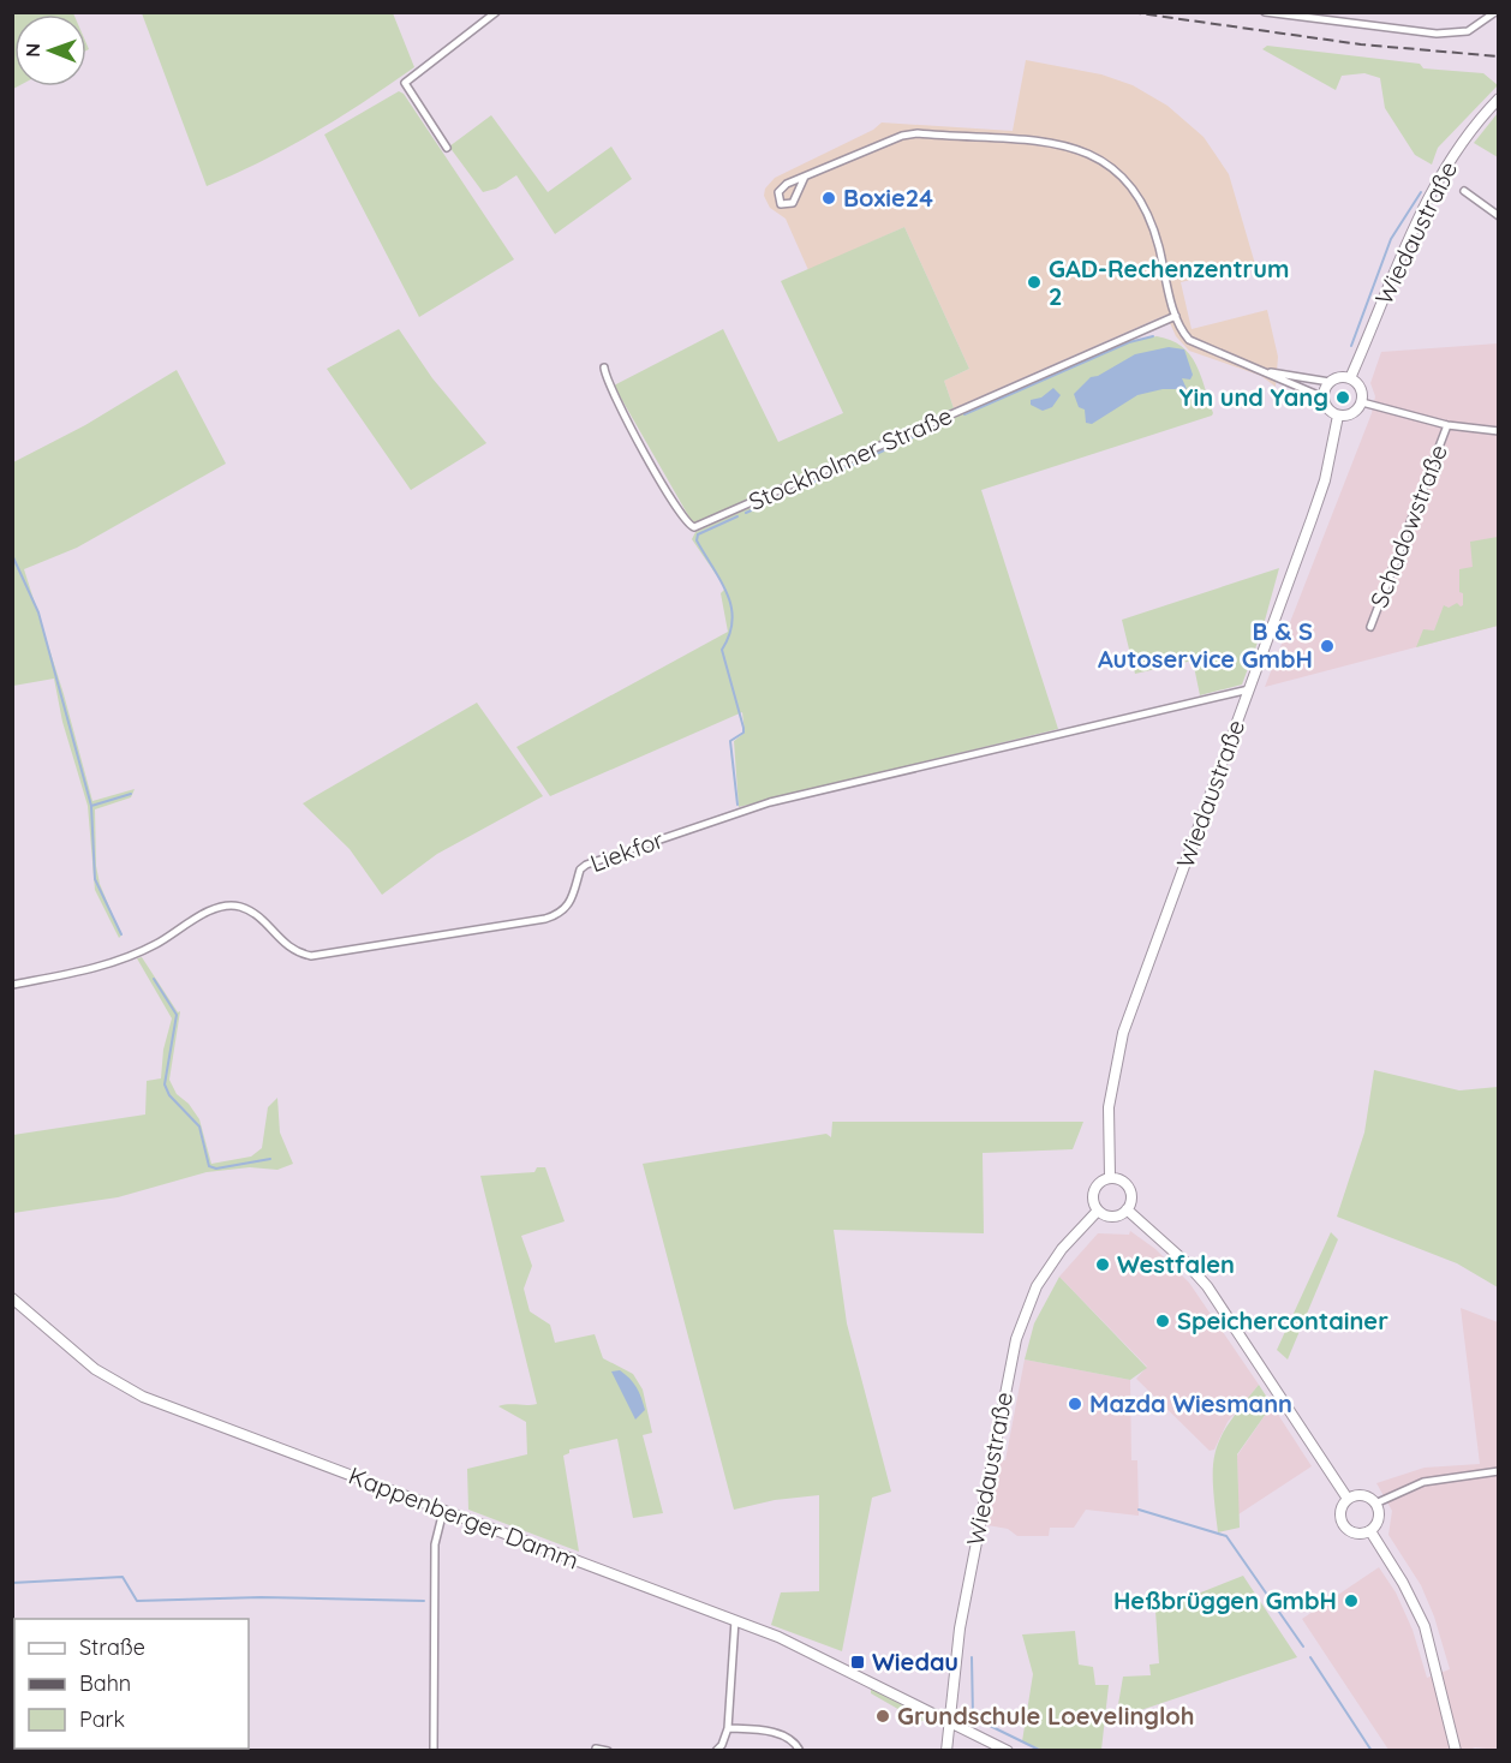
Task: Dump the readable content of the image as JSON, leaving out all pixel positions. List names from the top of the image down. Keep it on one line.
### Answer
{"streets":{"main road":["Wiedaustraße","Kappenberger Damm"],"street":["Stockholmer Straße","Schadowstraße","Liekfor"]},"crossings":[["Wiedaustraße","Liekfor"],["Wiedaustraße","Kappenberger Damm"]],"places":{"other":["Boxie24","GAD-Rechenzentrum 2","Yin und Yang","B & S Autoservice GmbH","Westfalen","Speichercontainer","Mazda Wiesmann","Heßbrüggen GmbH","Grundschule Loevelingloh"],"transit":["Wiedau"]},"legend":["Straße","Bahn","Park"],"north":"left"}
